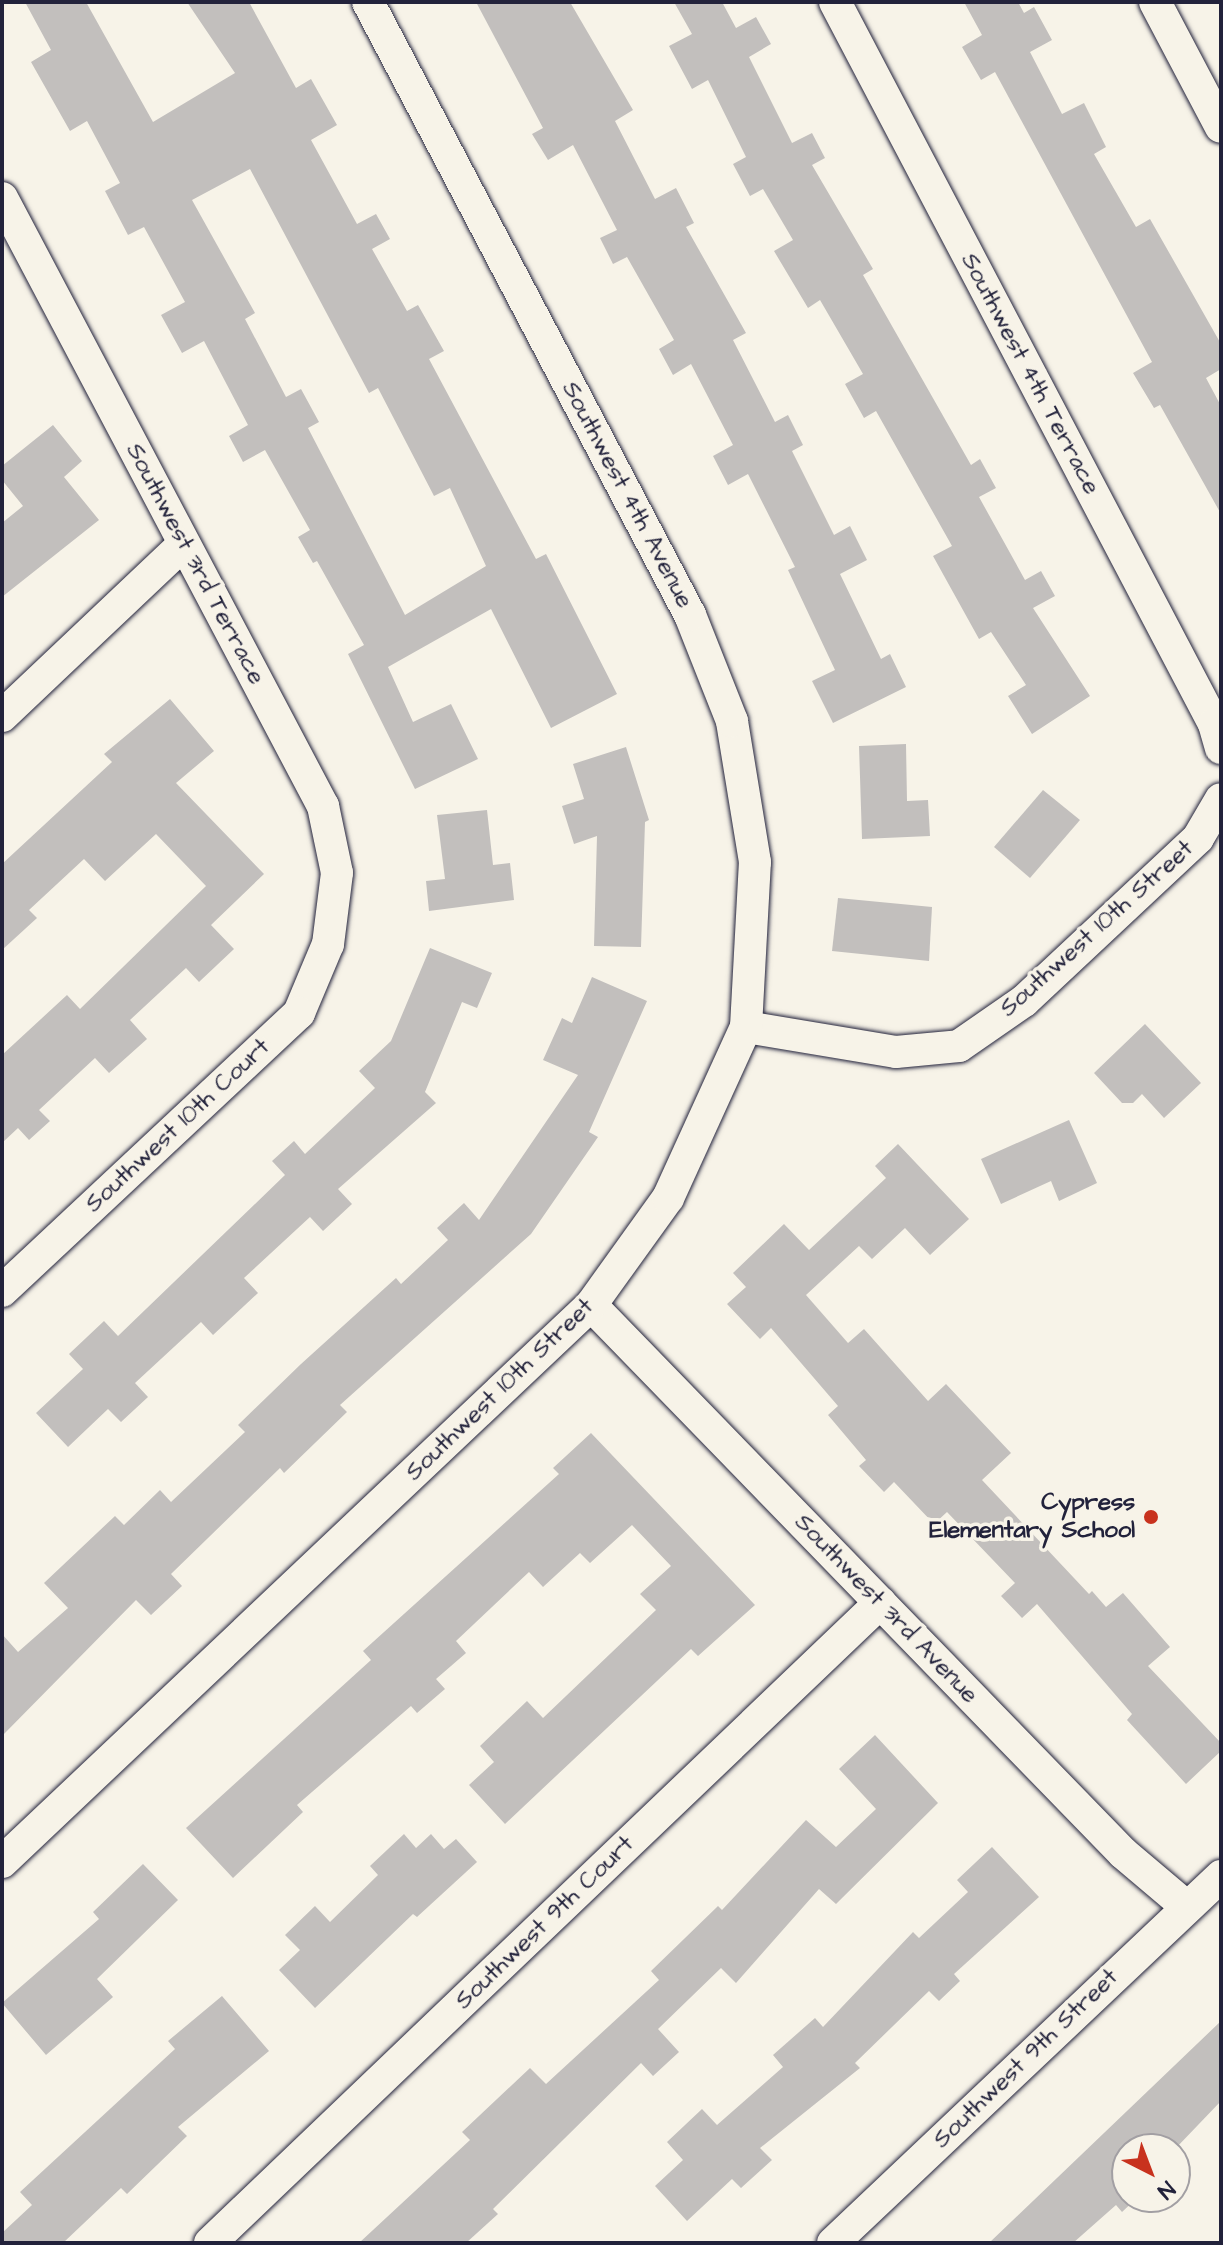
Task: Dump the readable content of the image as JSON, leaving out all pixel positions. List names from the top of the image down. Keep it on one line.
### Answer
{"streets":{"street":["Southwest 4th Terrace","Southwest 4th Avenue","Southwest 3rd Terrace","Southwest 10th Street","Southwest 10th Court","Southwest 3rd Avenue","Southwest 9th Court","Southwest 9th Street"]},"crossings":[["Southwest 4th Avenue","Southwest 10th Street"],["Southwest 3rd Terrace","Southwest 10th Court"],["Southwest 10th Street","Southwest 3rd Avenue"],["Southwest 3rd Avenue","Southwest 9th Court"],["Southwest 3rd Avenue","Southwest 9th Street"]],"places":["Cypress Elementary School"],"north":"bottom right"}
